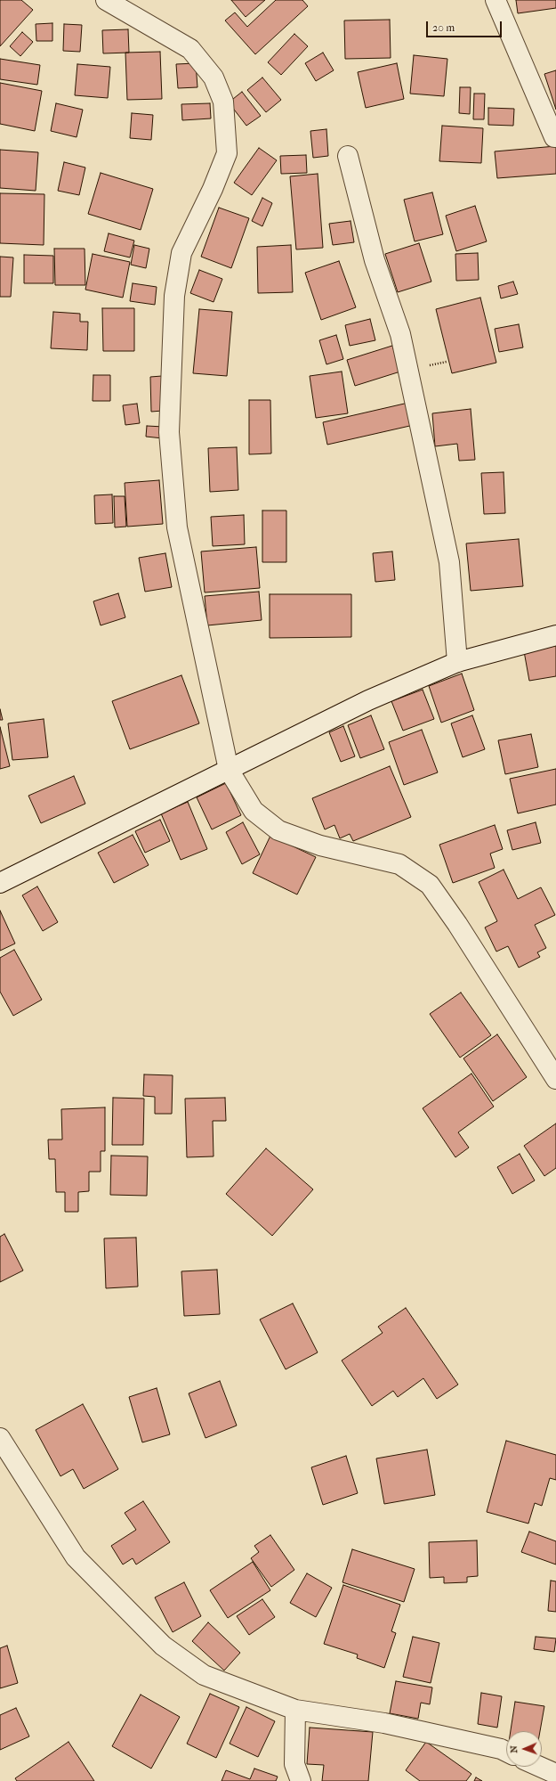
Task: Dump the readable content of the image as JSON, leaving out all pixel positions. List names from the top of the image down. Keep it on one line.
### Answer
{"scale_bar":"20 m","north":"left"}
